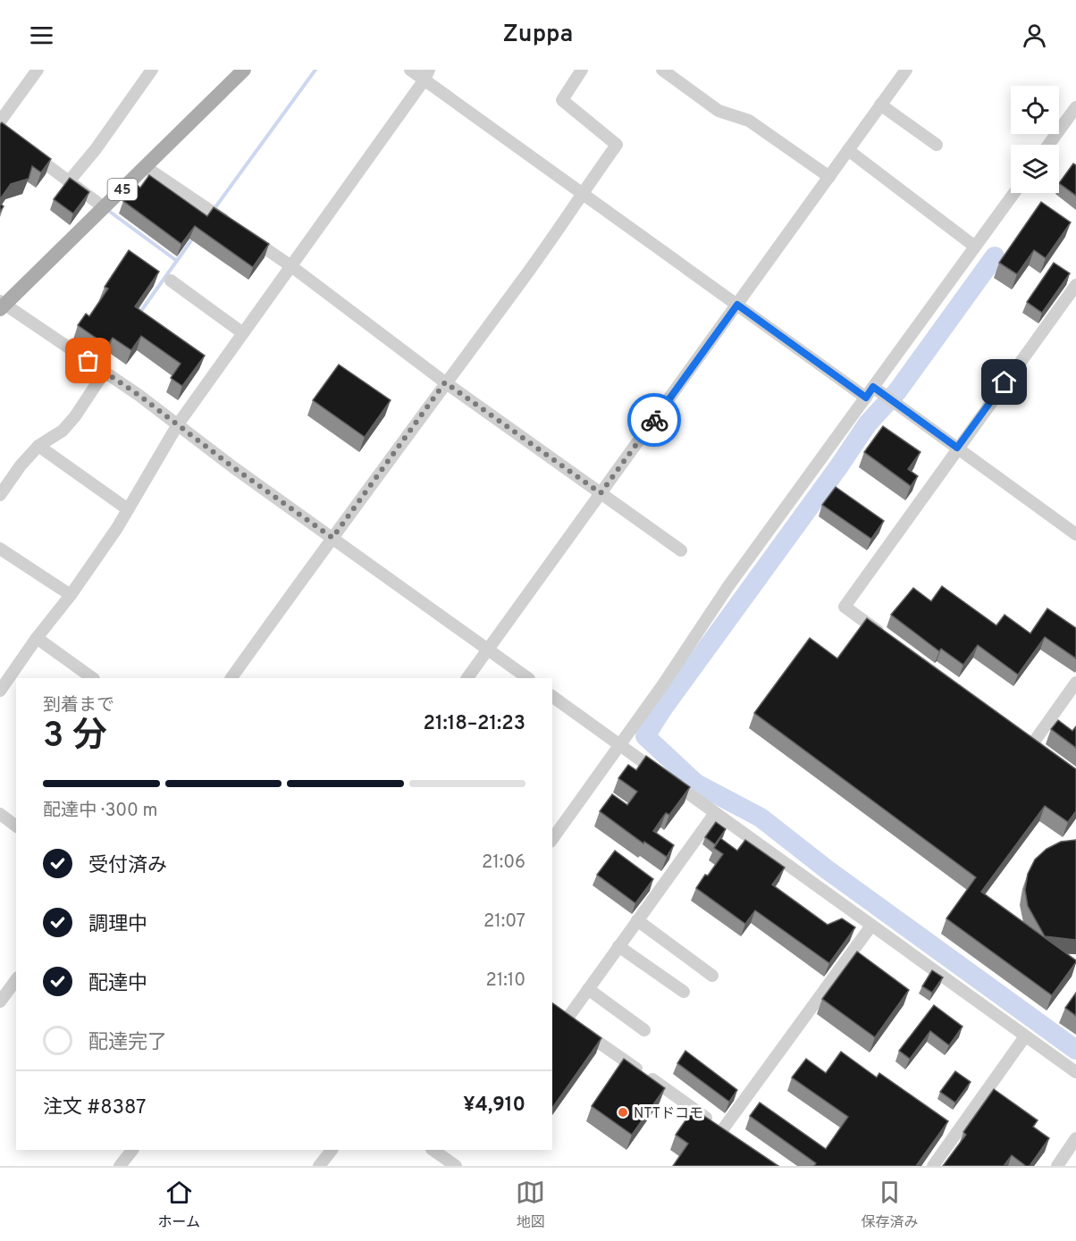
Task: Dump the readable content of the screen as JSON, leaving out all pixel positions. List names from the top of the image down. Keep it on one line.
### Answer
{"streets":{"main road":["45"]},"places":["NTTドコモ"],"page":{"header":"Zuppa","heading":["3 分","到着まで","21:18–21:23"],"panel":["注文 #8387","¥4,910"],"bar":"配達中 · 300 m","list":[["受付済み","21:06"],["調理中","21:07"],["配達中","21:10"],"配達完了"],"tabs":["ホーム","地図","保存済み"]}}
